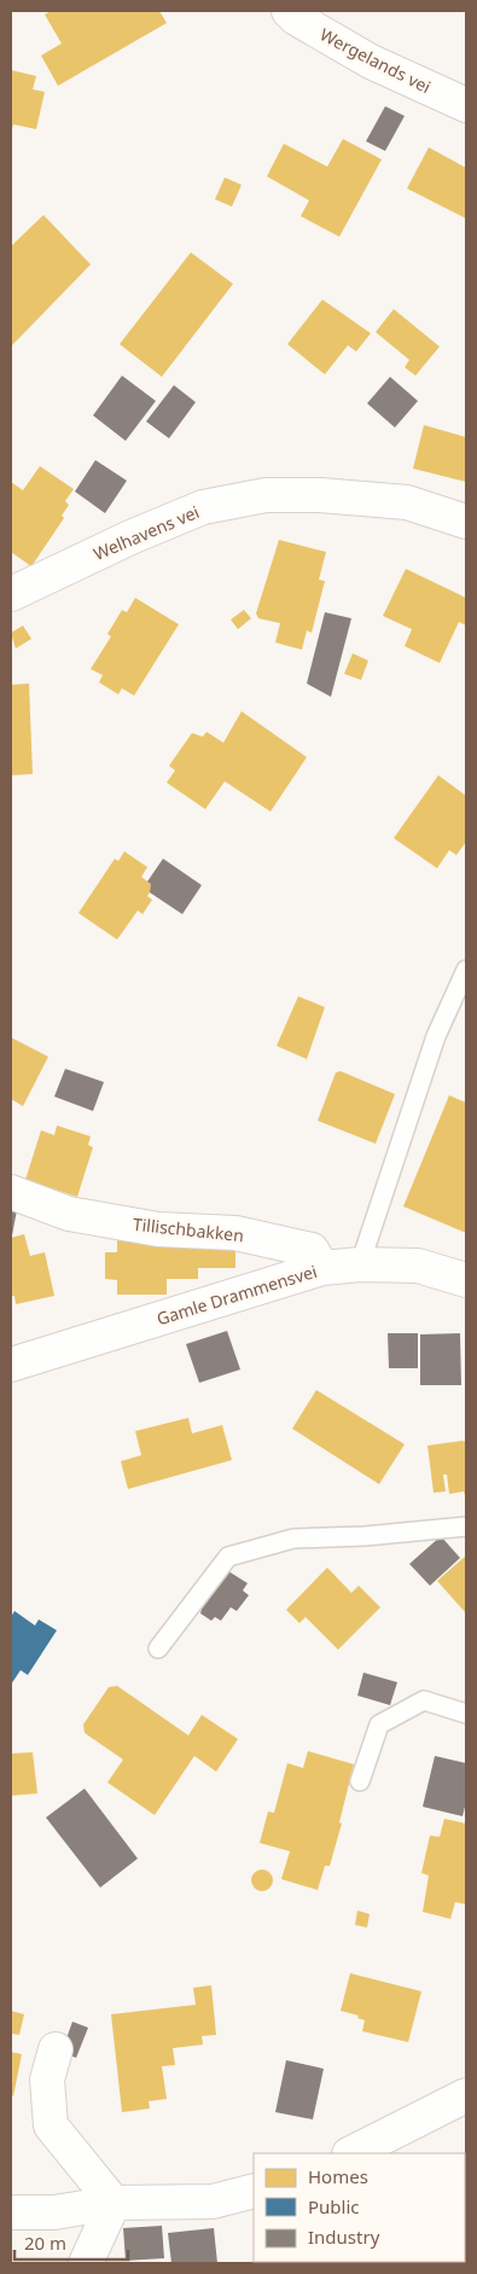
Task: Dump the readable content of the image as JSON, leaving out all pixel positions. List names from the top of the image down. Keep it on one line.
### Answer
{"streets":{"street":["Wergelands vei","Welhavens vei","Tillischbakken","Gamle Drammensvei"]},"crossings":[["Tillischbakken","Gamle Drammensvei"]],"legend":["Homes","Public","Industry"],"scale_bar":"20 m"}
